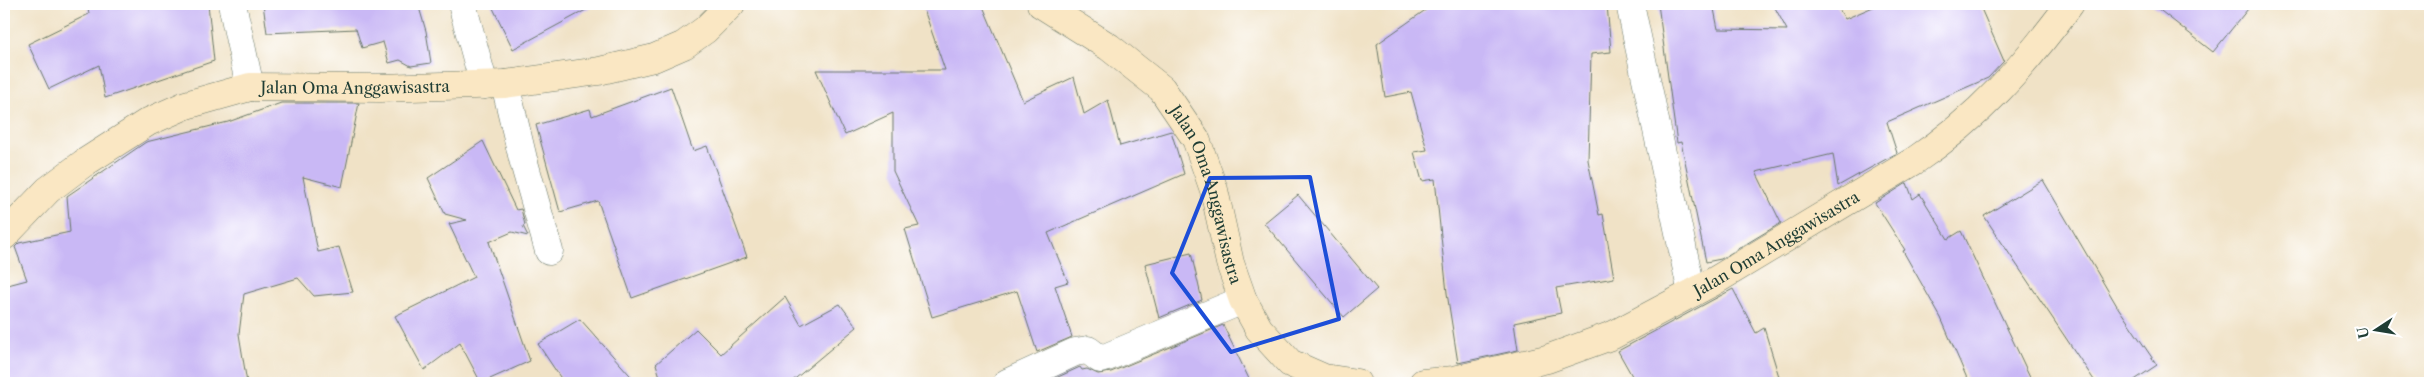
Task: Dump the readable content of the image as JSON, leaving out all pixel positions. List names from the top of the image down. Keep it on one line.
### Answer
{"streets":{"main road":["Jalan Oma Anggawisastra"]},"north":"left"}
